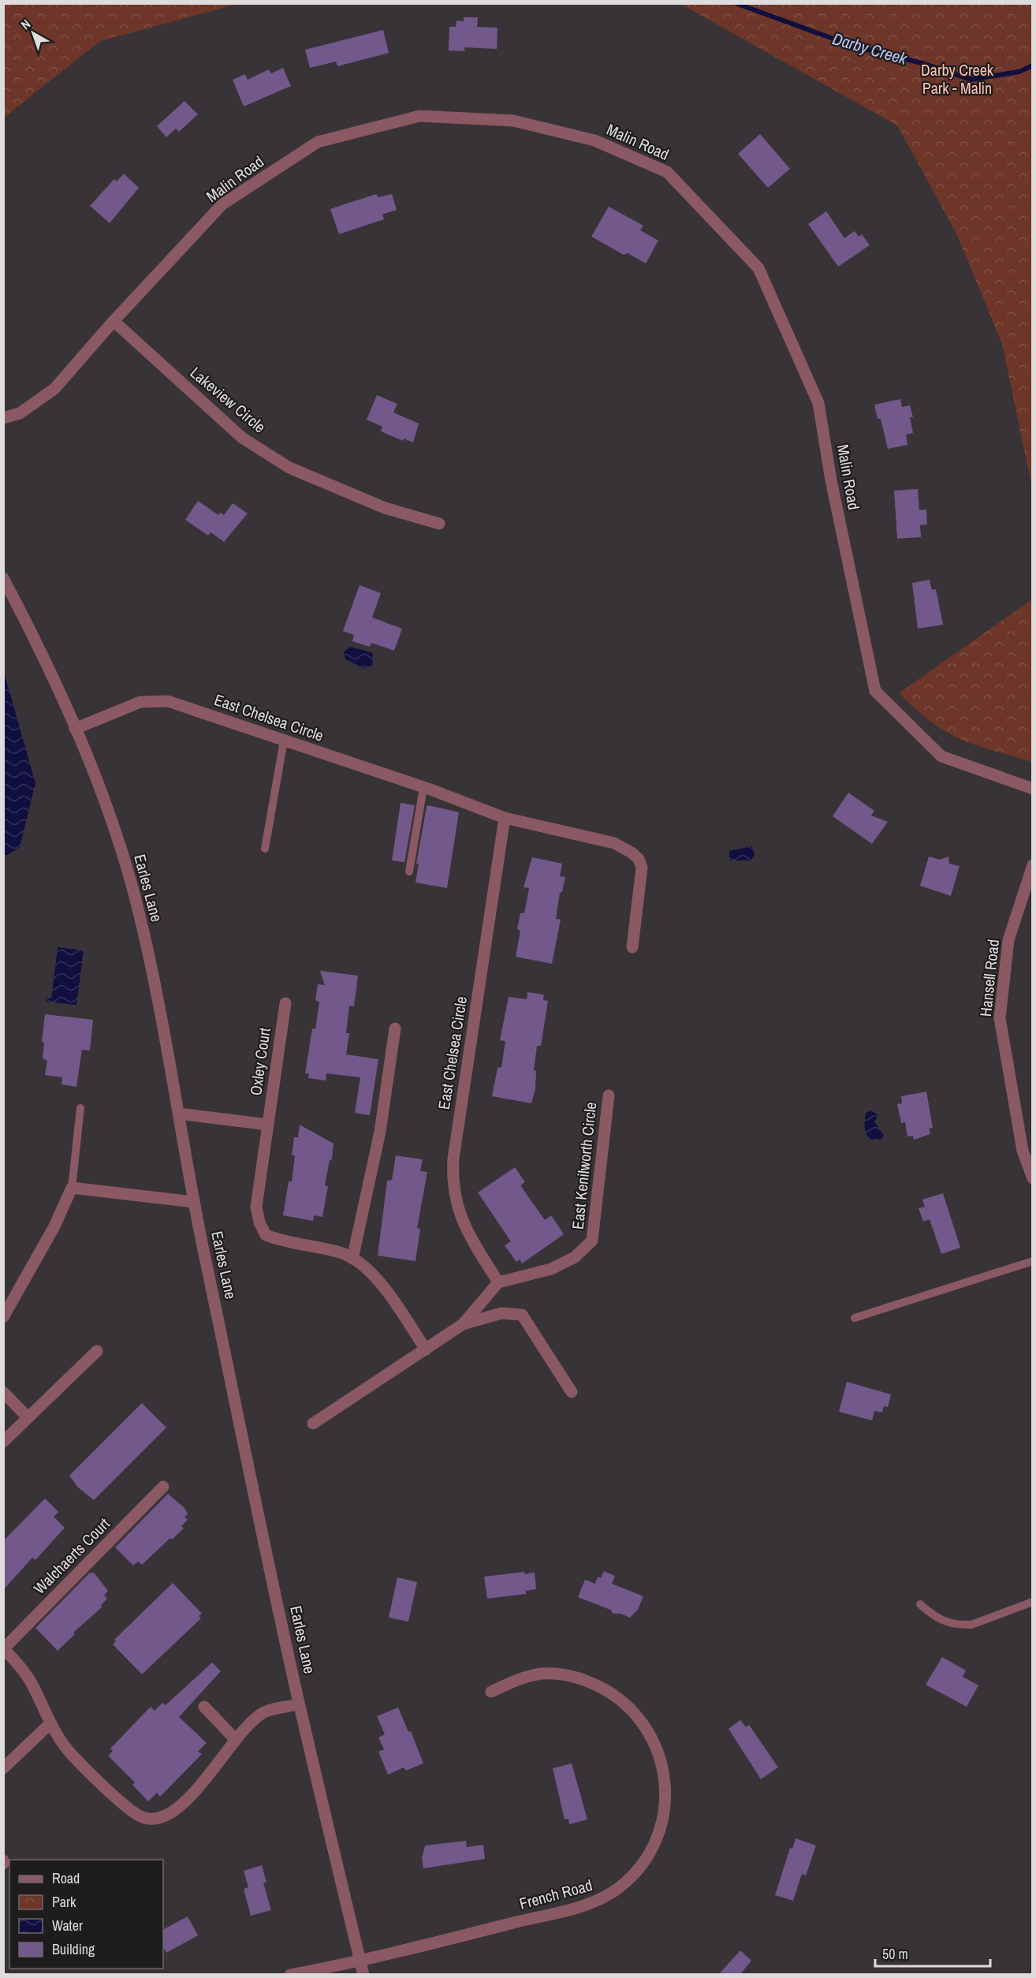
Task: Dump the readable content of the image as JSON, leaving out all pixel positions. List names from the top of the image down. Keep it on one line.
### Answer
{"streets":{"street":["Malin Road","Lakeview Circle","East Chelsea Circle","Earles Lane","Hansell Road","Oxley Court","East Kenilworth Circle","Walchaerts Court","French Road"]},"crossings":[["Malin Road","Lakeview Circle"],["East Chelsea Circle","Earles Lane"],["East Chelsea Circle","East Kenilworth Circle"],["Earles Lane","French Road"]],"water":["Darby Creek"],"parks":["Darby Creek Park - Malin"],"legend":["Road","Park","Water","Building"],"scale_bar":"50 m","north":"top left"}
